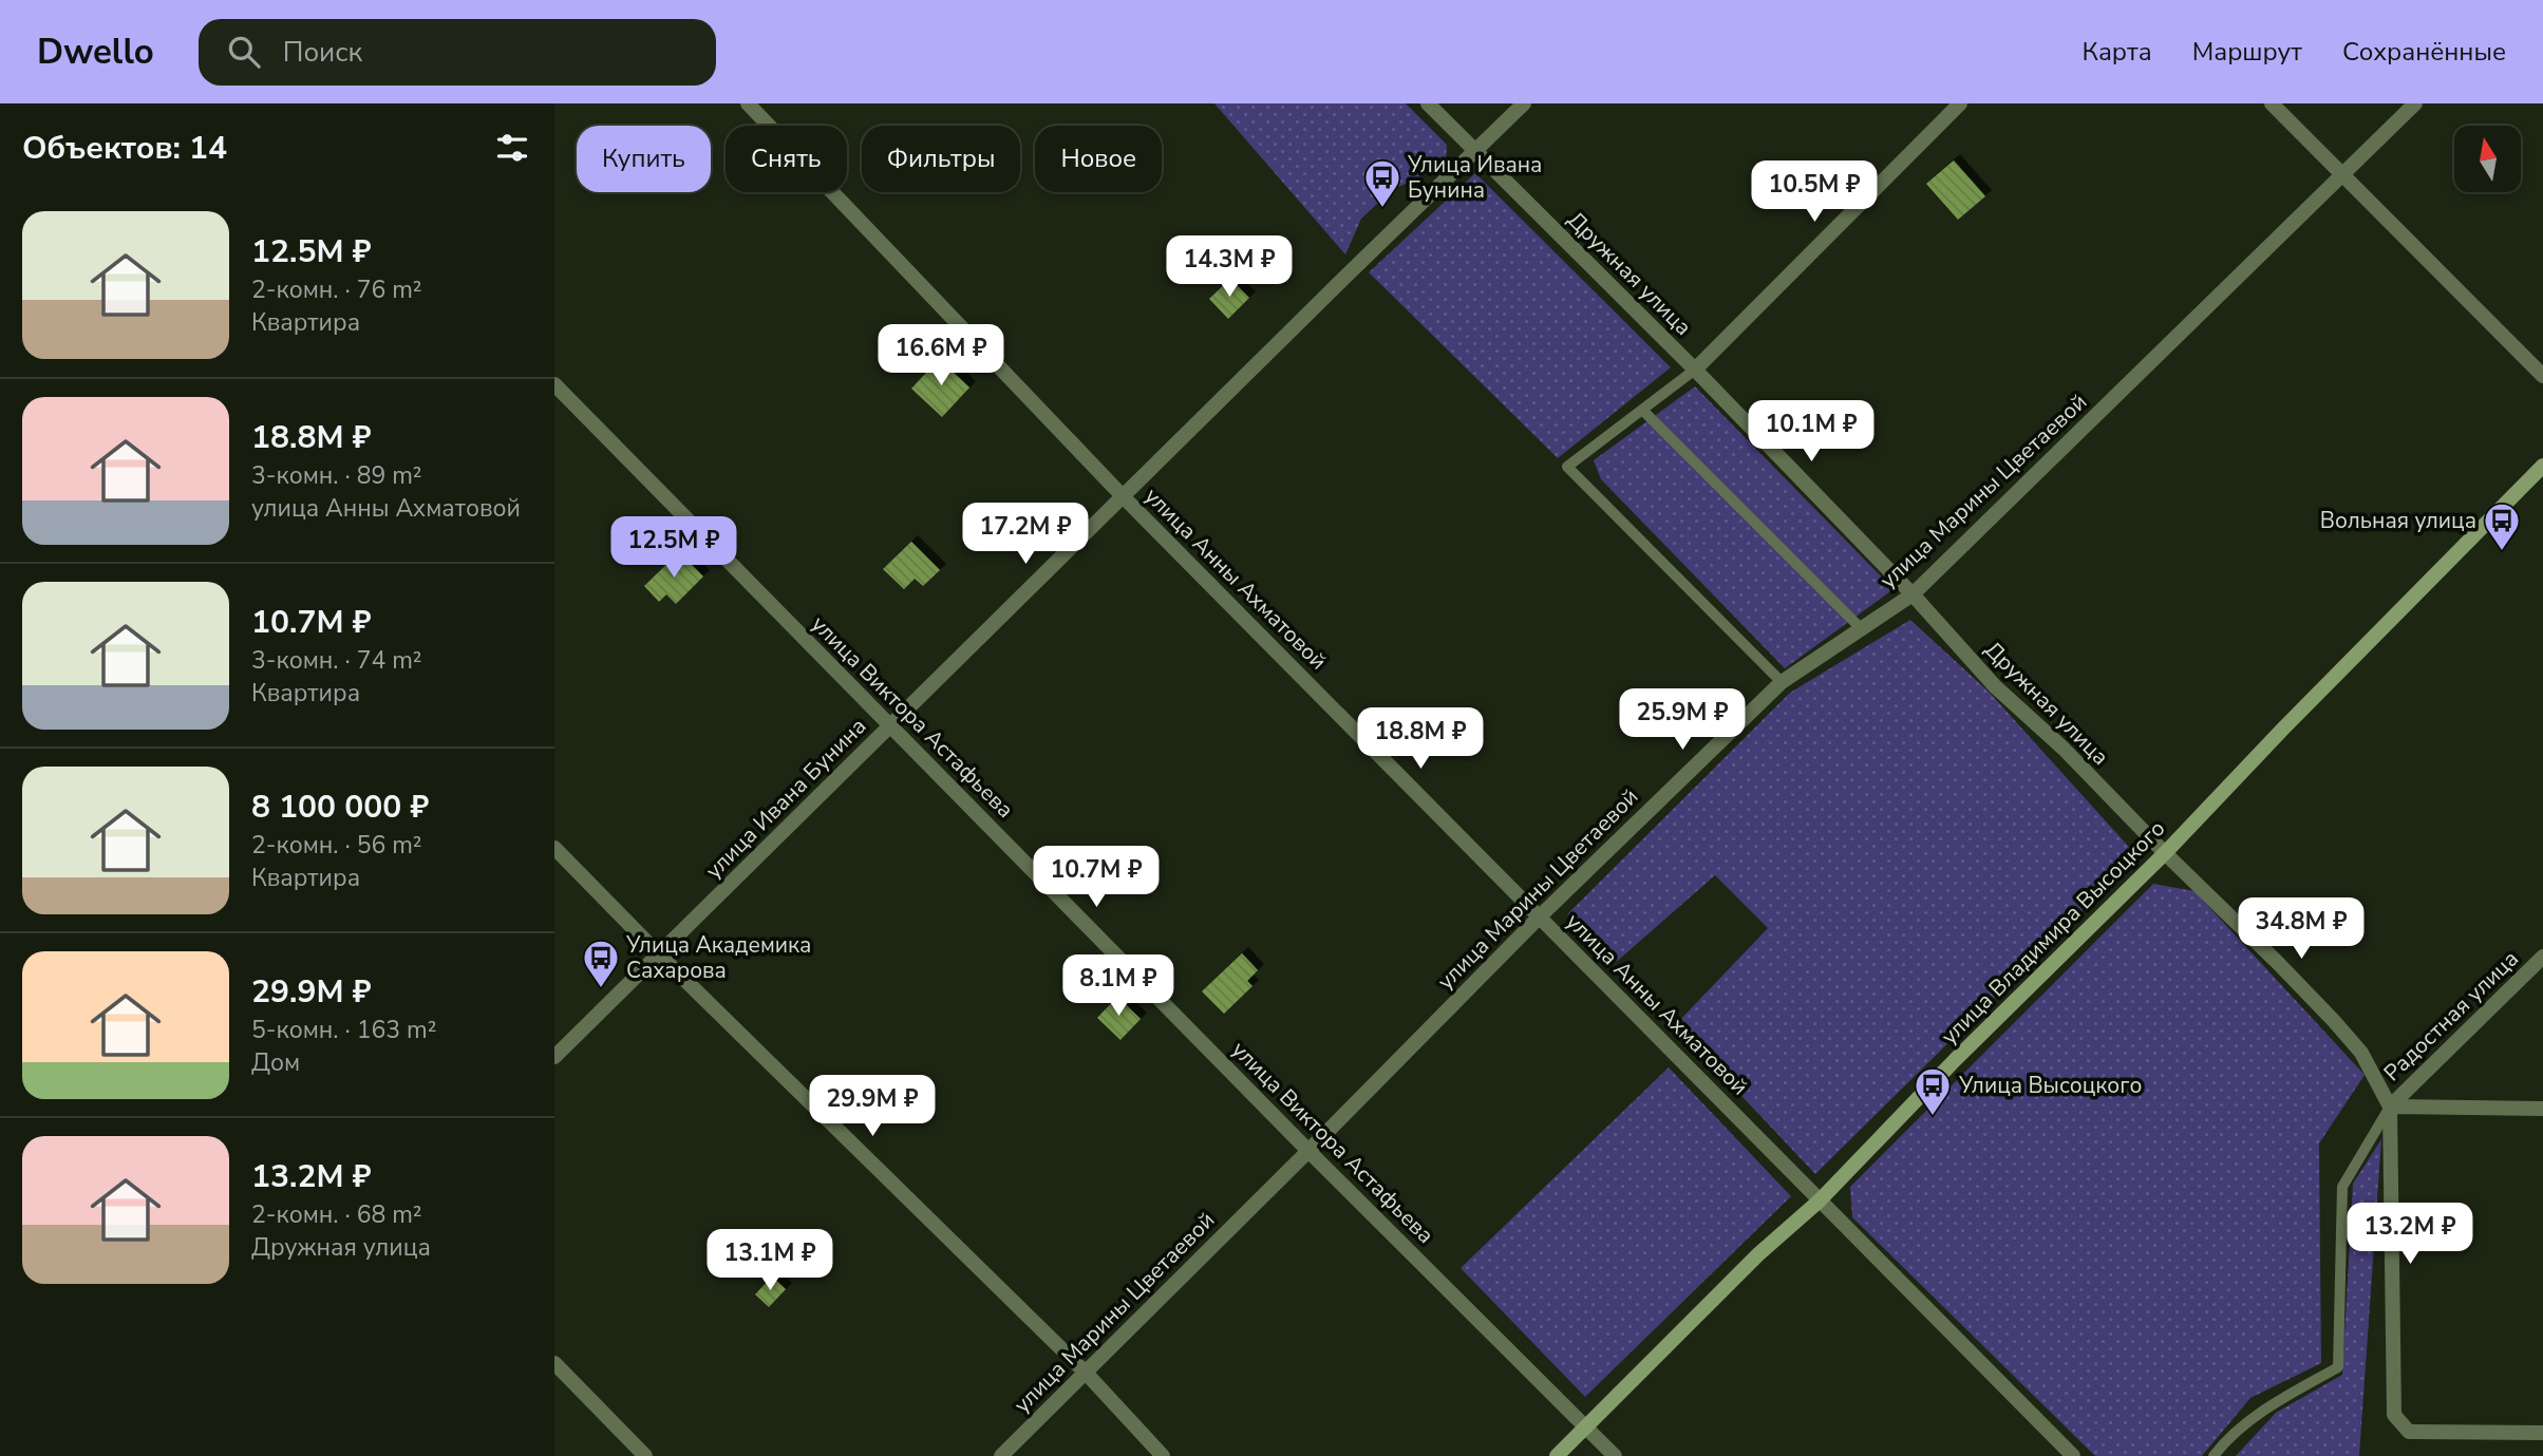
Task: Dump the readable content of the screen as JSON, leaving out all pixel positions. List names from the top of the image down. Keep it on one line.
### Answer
{"streets":{"street":["Дружная улица","улица Марины Цветаевой","улица Анны Ахматовой","улица Виктора Астафьева","улица Ивана Бунина","улица Владимира Высоцкого","Радостная улица"]},"crossings":[["Дружная улица","улица Марины Цветаевой"],["Дружная улица","улица Ивана Бунина"],["Дружная улица","улица Владимира Высоцкого"],["Дружная улица","Радостная улица"],["улица Марины Цветаевой","улица Анны Ахматовой"],["улица Марины Цветаевой","улица Виктора Астафьева"],["улица Анны Ахматовой","улица Ивана Бунина"],["улица Анны Ахматовой","улица Владимира Высоцкого"],["улица Виктора Астафьева","улица Ивана Бунина"],["улица Виктора Астафьева","улица Владимира Высоцкого"]],"places":{"bus stop":["Улица Ивана Бунина","Вольная улица","Улица Академика Сахарова","Улица Высоцкого"]},"north":"top","page":{"header":"Dwello","search":"Поиск","nav":["Карта","Маршрут","Сохранённые"],"heading":"Объектов: 14","chip":["Купить","Снять","Фильтры","Новое"],"price":["10.5M ₽","14.3M ₽","16.6M ₽","10.1M ₽","17.2M ₽","12.5M ₽","25.9M ₽","18.8M ₽","10.7M ₽","34.8M ₽","8.1M ₽","29.9M ₽","13.2M ₽","13.1M ₽"],"list":[{"name":"12.5M ₽","note":"2-комн. · 76 m² · Квартира"},{"name":"18.8M ₽","note":"3-комн. · 89 m² · улица Анны Ахматовой"},{"name":"10.7M ₽","note":"3-комн. · 74 m² · Квартира"},{"name":"8 100 000 ₽","note":"2-комн. · 56 m² · Квартира"},{"name":"29.9M ₽","note":"5-комн. · 163 m² · Дом"},{"name":"13.2M ₽","note":"2-комн. · 68 m² · Дружная улица"}]}}
